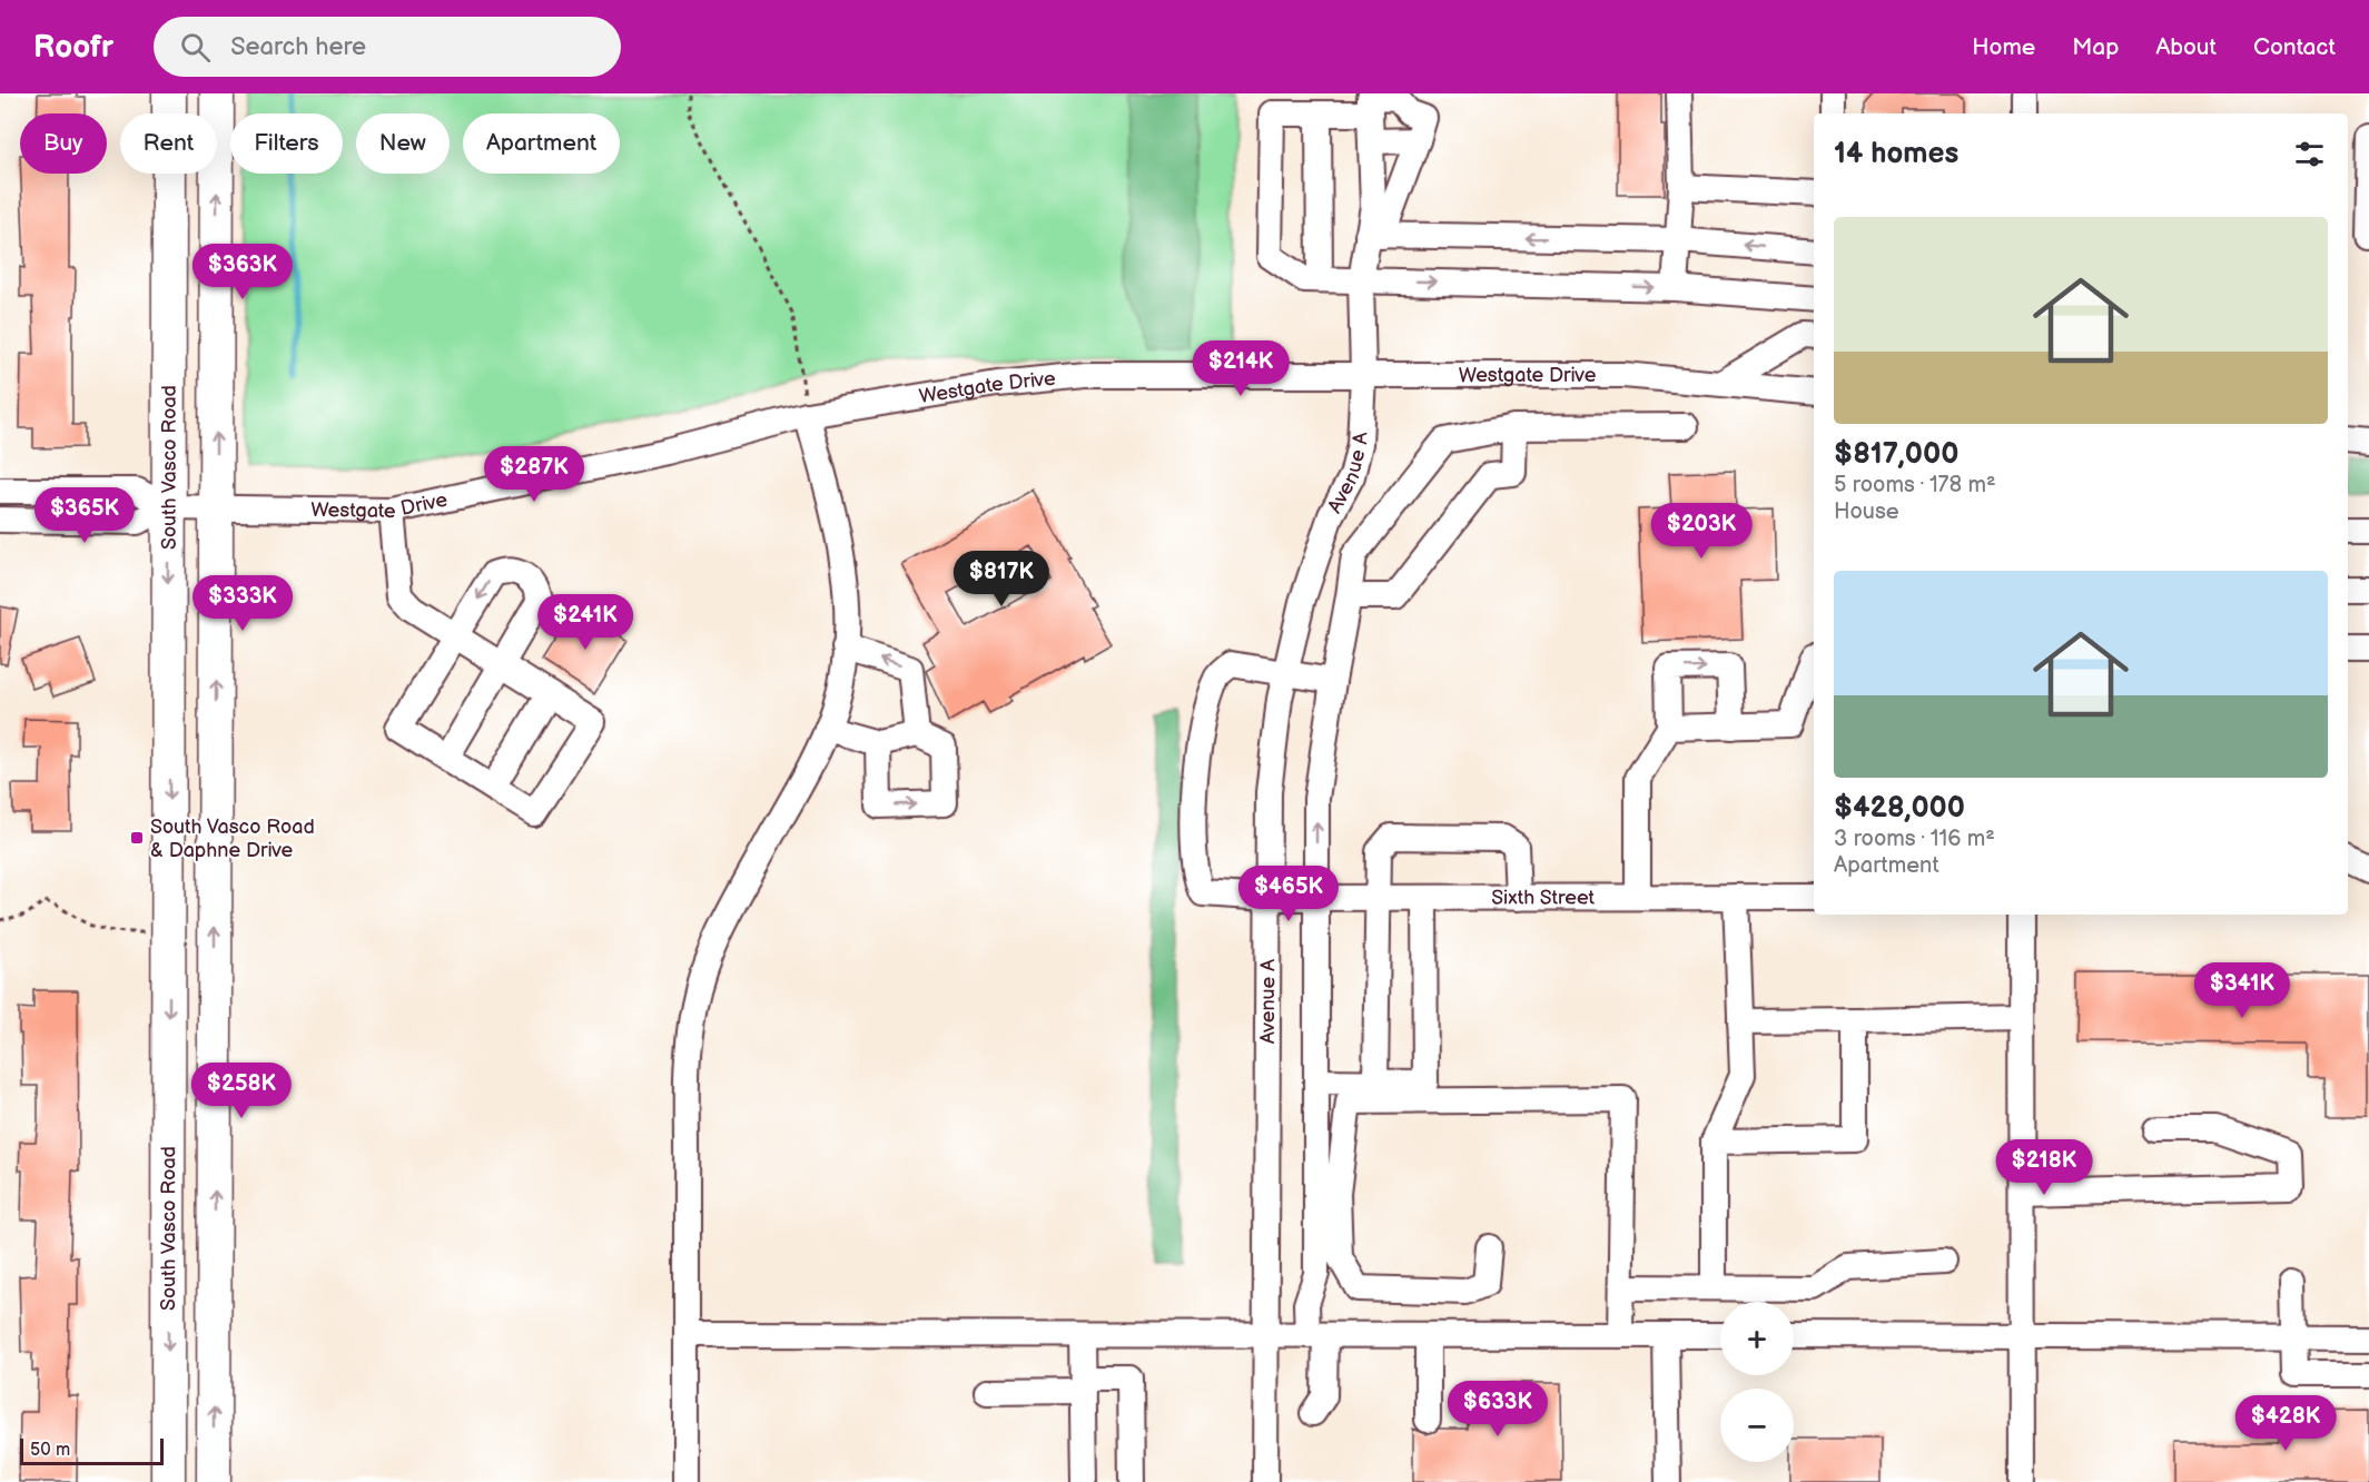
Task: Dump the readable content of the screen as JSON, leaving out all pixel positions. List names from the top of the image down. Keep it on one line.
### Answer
{"streets":{"main road":["South Vasco Road"],"street":["Westgate Drive","Avenue A","Sixth Street"]},"crossings":[["Westgate Drive","South Vasco Road"],["Westgate Drive","Avenue A"],["Avenue A","Sixth Street"]],"places":{"transit":["South Vasco Road & Daphne Drive"]},"scale_bar":"50 m","page":{"header":"Roofr","search":"Search here","nav":["Home","Map","About","Contact"],"chip":["Buy","Rent","Filters","New","Apartment"],"heading":"14 homes","list":[{"name":"$817,000","note":"5 rooms · 178 m² · House"},{"name":"$428,000","note":"3 rooms · 116 m² · Apartment"}],"price":["$363K","$214K","$287K","$365K","$203K","$817K","$333K","$241K","$465K","$341K","$258K","$218K","$633K","$428K"],"map_buttons":["+","−"],"scale":"50 m"}}
